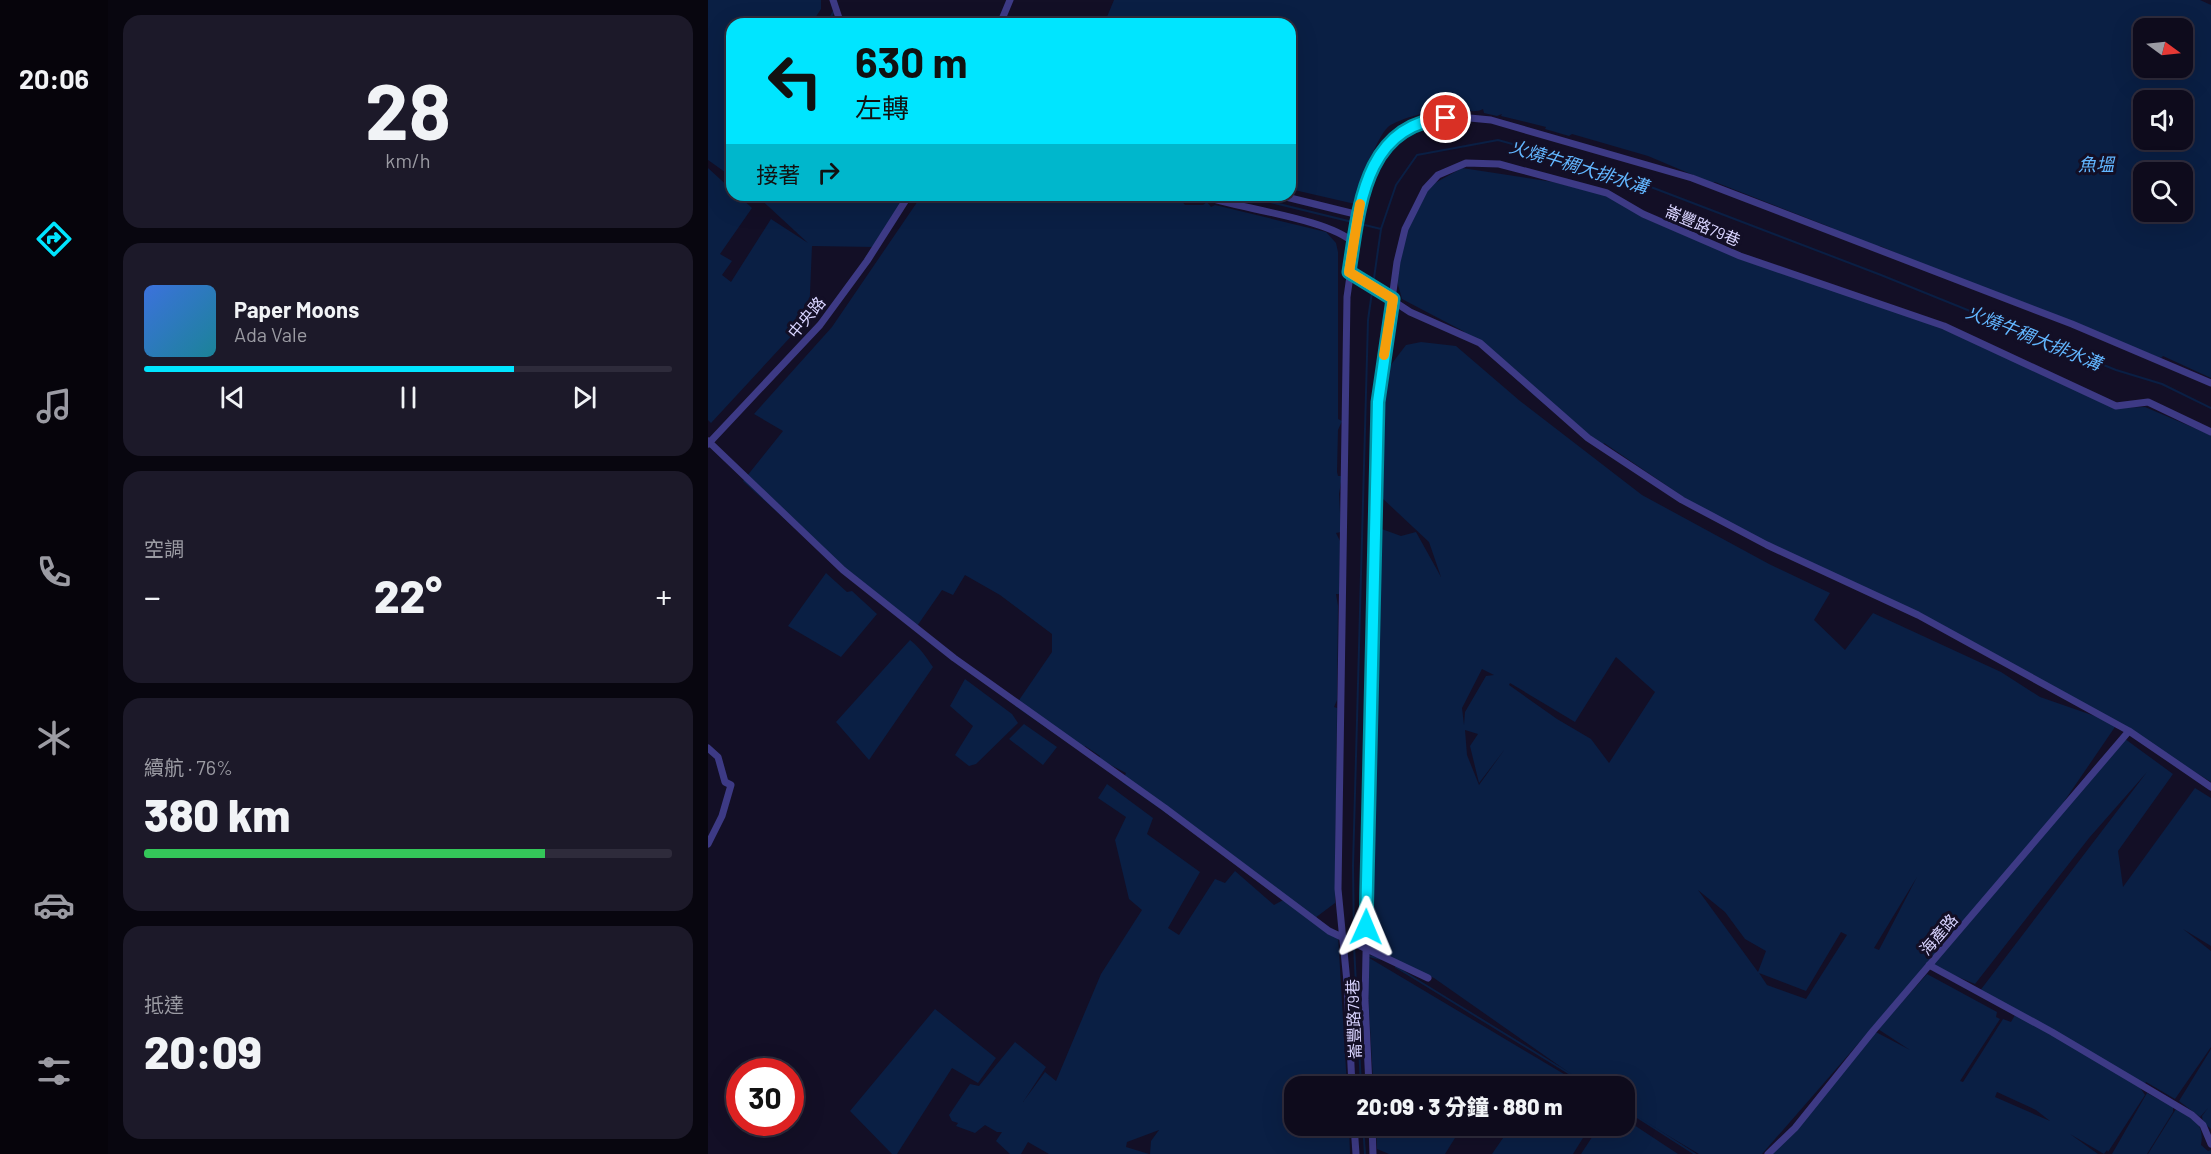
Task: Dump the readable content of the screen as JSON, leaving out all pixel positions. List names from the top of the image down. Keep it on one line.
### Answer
{"streets":{"street":["崙豐路79巷","中央路","海產路"]},"water":["魚塭","火燒牛稠大排水溝"],"north":"right","page":{"tabs":"20:06","tile":[["28","km/h"],"空調",["續航 · 76%","380 km"],["抵達","20:09"]],"turn":["630 m","左轉"],"then":"接著","song":["Paper Moons","Ada Vale"],"heat":["−","22°","+"],"limit":"30","trip":"20:09 · 3 分鐘 · 880 m"}}
